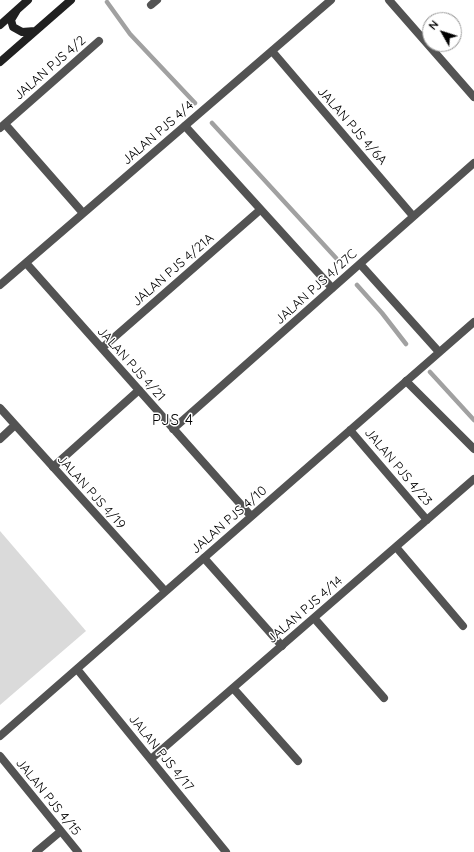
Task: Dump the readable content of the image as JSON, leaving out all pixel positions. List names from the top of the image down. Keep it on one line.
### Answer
{"streets":{"street":["JALAN PJS 4/2","JALAN PJS 4/6A","JALAN PJS 4/4","JALAN PJS 4/21A","JALAN PJS 4/27C","JALAN PJS 4/21","JALAN PJS 4/23","JALAN PJS 4/19","JALAN PJS 4/10","JALAN PJS 4/14","JALAN PJS 4/17","JALAN PJS 4/15"]},"crossings":[["JALAN PJS 4/6A","JALAN PJS 4/4"],["JALAN PJS 4/6A","JALAN PJS 4/27C"],["JALAN PJS 4/4","JALAN PJS 4/21"],["JALAN PJS 4/21A","JALAN PJS 4/21"],["JALAN PJS 4/27C","JALAN PJS 4/21"],["JALAN PJS 4/21","JALAN PJS 4/10"],["JALAN PJS 4/23","JALAN PJS 4/10"],["JALAN PJS 4/23","JALAN PJS 4/14"],["JALAN PJS 4/19","JALAN PJS 4/10"],["JALAN PJS 4/10","JALAN PJS 4/17"],["JALAN PJS 4/14","JALAN PJS 4/17"]],"districts":["PJS 4"],"north":"top left"}
